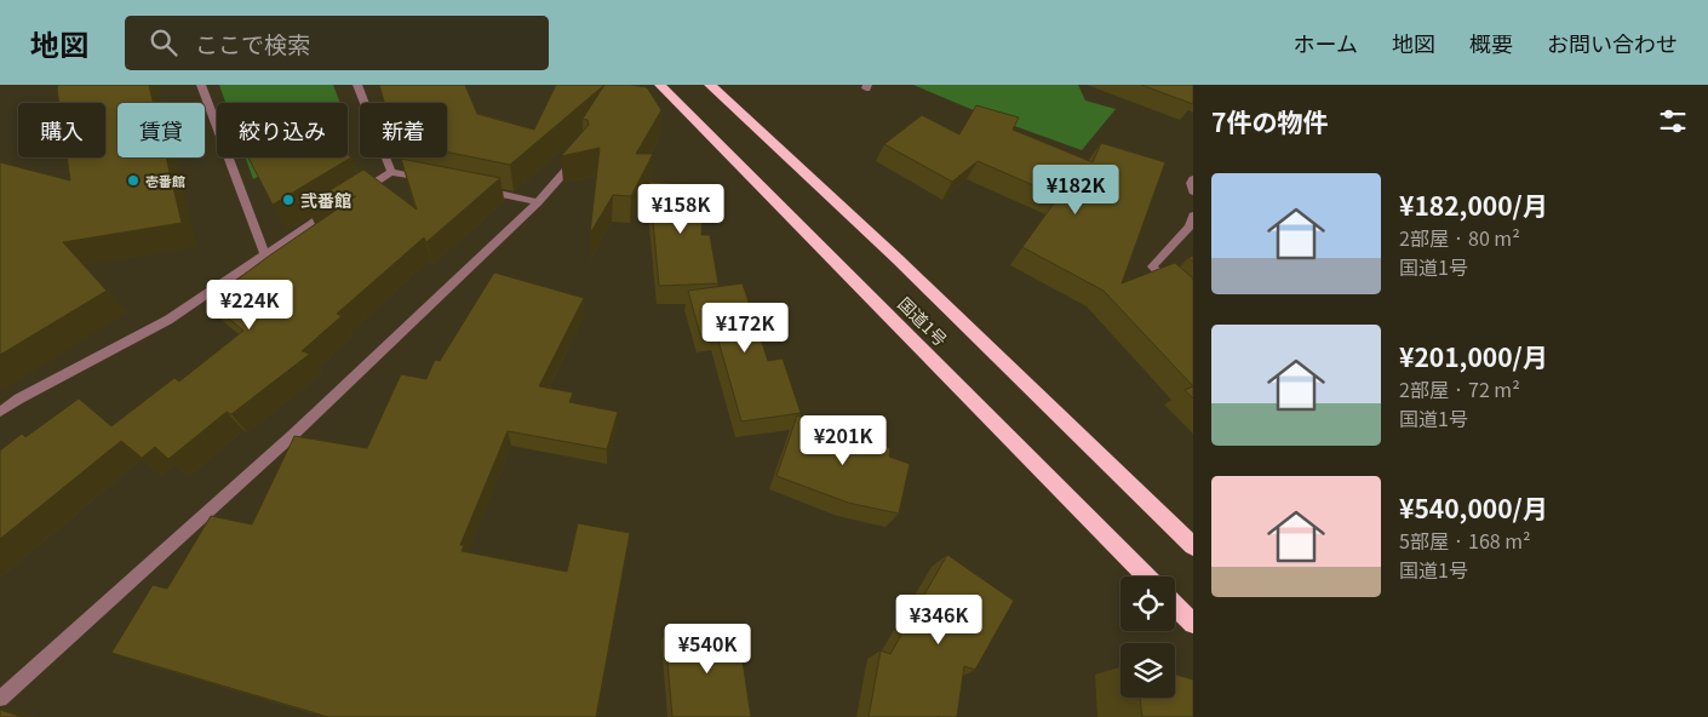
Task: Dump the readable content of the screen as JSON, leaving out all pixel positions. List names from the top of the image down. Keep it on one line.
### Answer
{"streets":{"highway":["国道1号"]},"places":["壱番館","弐番館"],"page":{"header":"地図","search":"ここで検索","nav":["ホーム","地図","概要","お問い合わせ"],"heading":"7件の物件","chip":["購入","賃貸","絞り込み","新着"],"list":[{"name":"¥182,000/月","note":"2部屋 · 80 m² · 国道1号"},{"name":"¥201,000/月","note":"2部屋 · 72 m² · 国道1号"},{"name":"¥540,000/月","note":"5部屋 · 168 m² · 国道1号"}],"price":["¥182K","¥158K","¥224K","¥172K","¥201K","¥346K","¥540K"]}}
